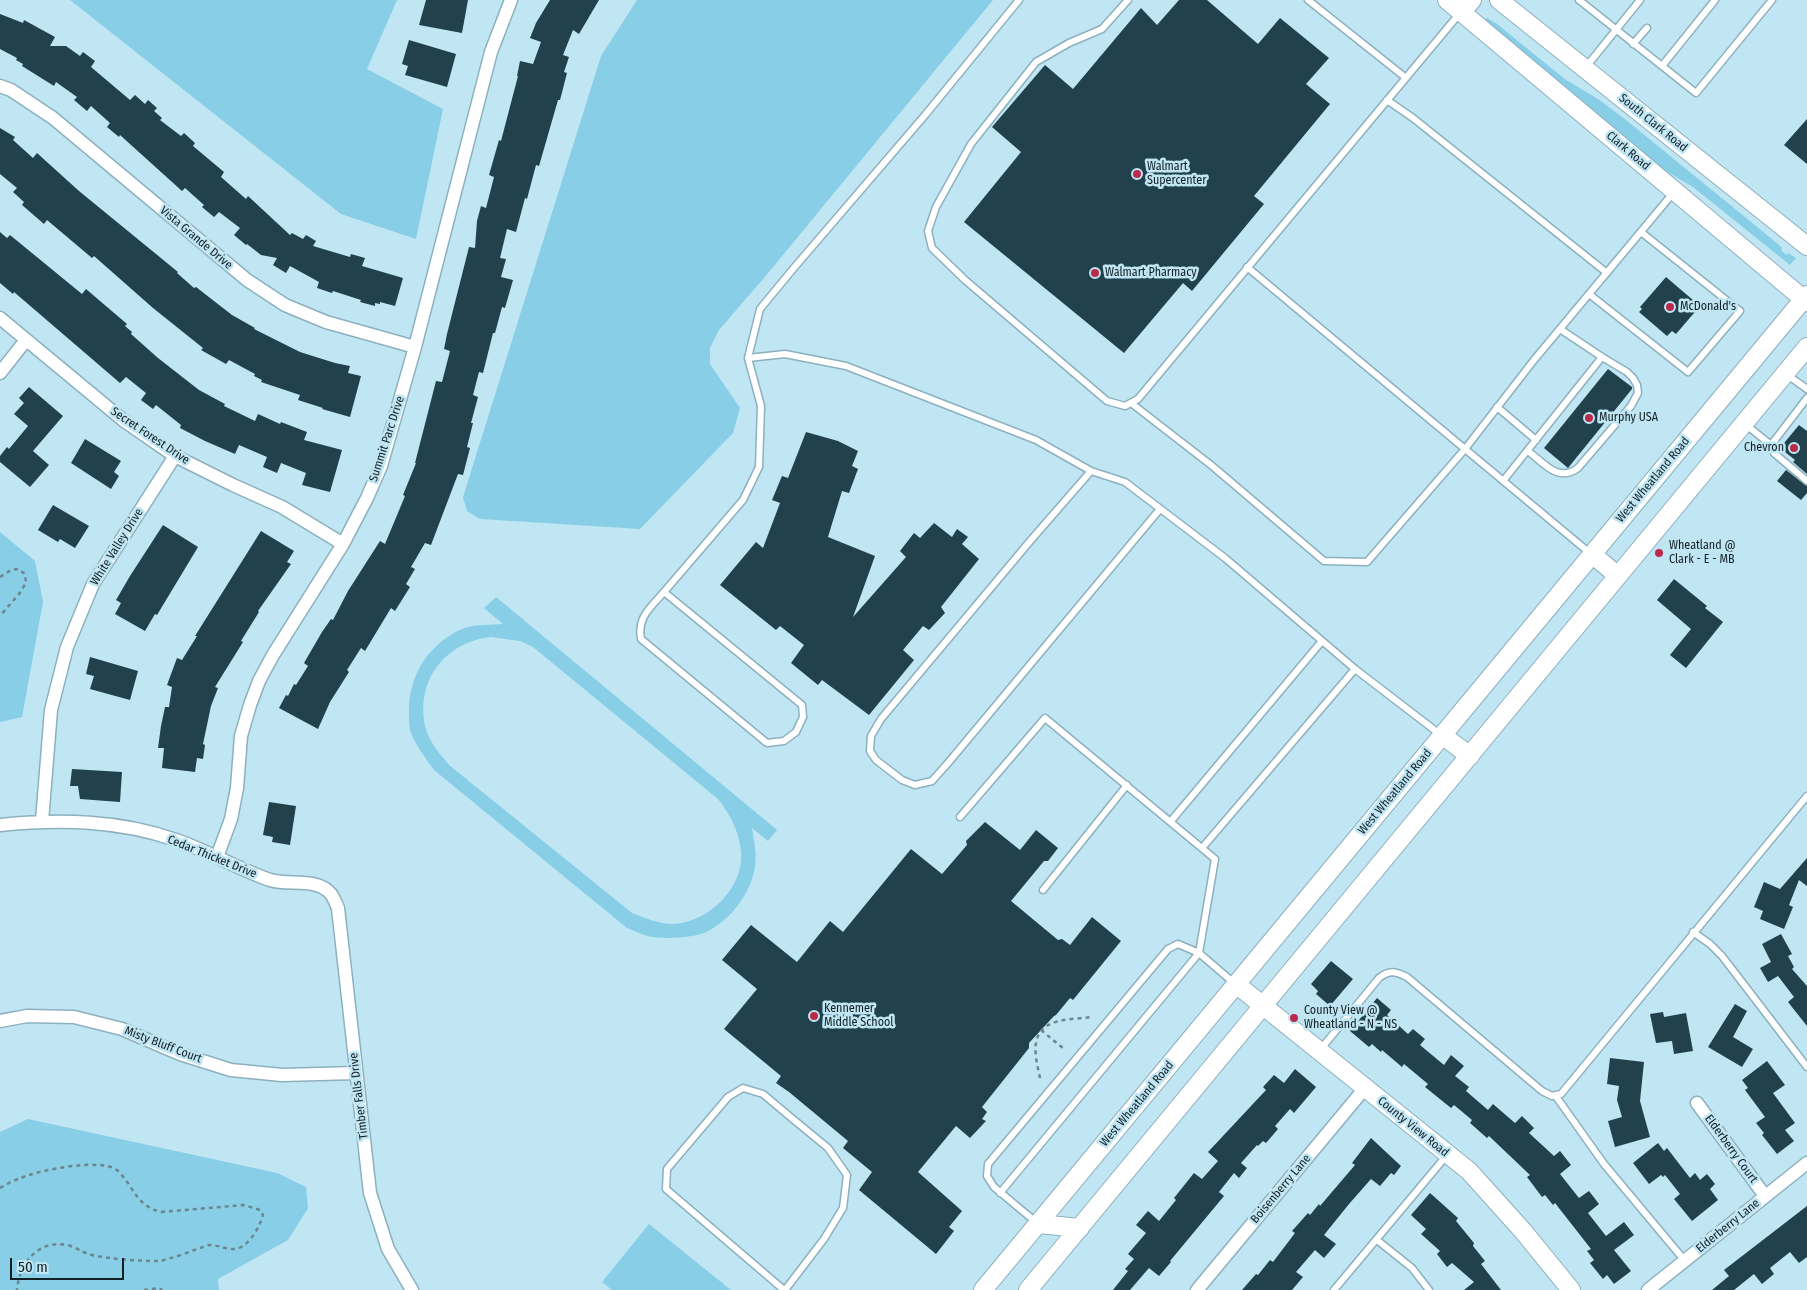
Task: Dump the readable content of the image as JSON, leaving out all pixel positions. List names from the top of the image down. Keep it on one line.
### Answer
{"streets":{"main road":["South Clark Road","Clark Road","West Wheatland Road","County View Road"],"street":["Vista Grande Drive","Secret Forest Drive","Summit Parc Drive","White Valley Drive","Cedar Thicket Drive","Misty Bluff Court","Timber Falls Drive","Elderberry Court","Boisenberry Lane","Elderberry Lane"]},"crossings":[["Clark Road","West Wheatland Road"],["Vista Grande Drive","Summit Parc Drive"],["Secret Forest Drive","Summit Parc Drive"],["Secret Forest Drive","White Valley Drive"],["Summit Parc Drive","Cedar Thicket Drive"],["West Wheatland Road","County View Road"],["White Valley Drive","Cedar Thicket Drive"],["Cedar Thicket Drive","Timber Falls Drive"],["Misty Bluff Court","Timber Falls Drive"],["County View Road","Boisenberry Lane"],["Elderberry Court","Elderberry Lane"]],"places":["Walmart Supercenter","Walmart Pharmacy","McDonald's","Murphy USA","Chevron","Wheatland @ Clark - E - MB","Kennemer Middle School","County View @ Wheatland - N - NS"],"scale_bar":"50 m"}
